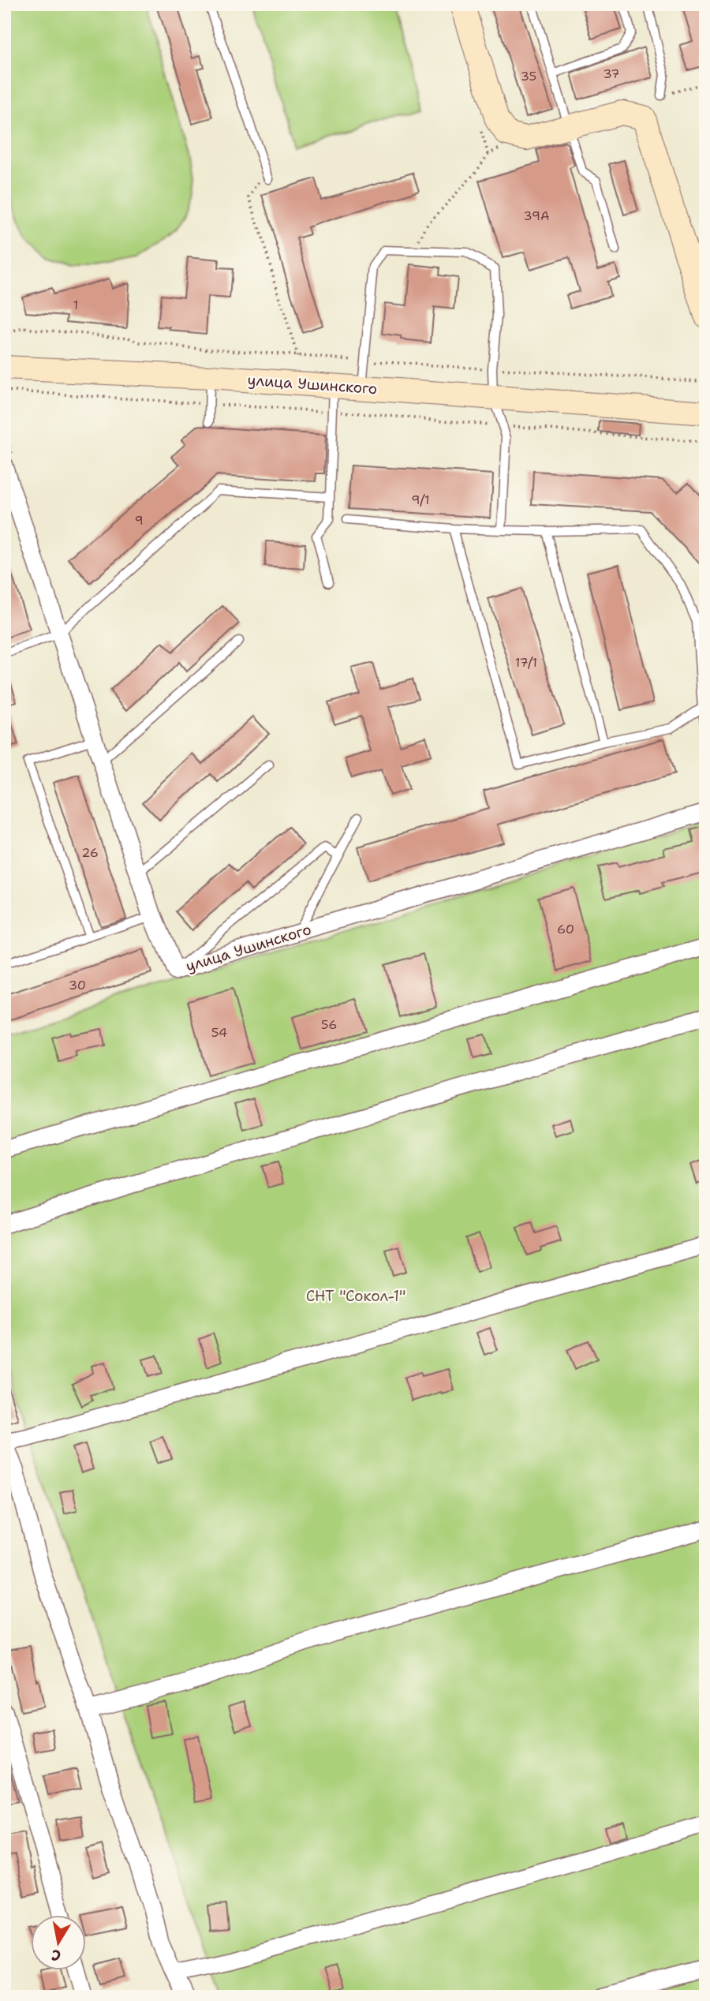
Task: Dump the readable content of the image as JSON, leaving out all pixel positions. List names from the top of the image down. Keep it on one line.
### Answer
{"streets":{"street":["улица Ушинского"]},"parks":["СНТ \"Сокол-1\""],"house_numbers":["37","35","39А","1","9/1","9","17/1","26","60","30","56","54"],"north":"bottom"}
